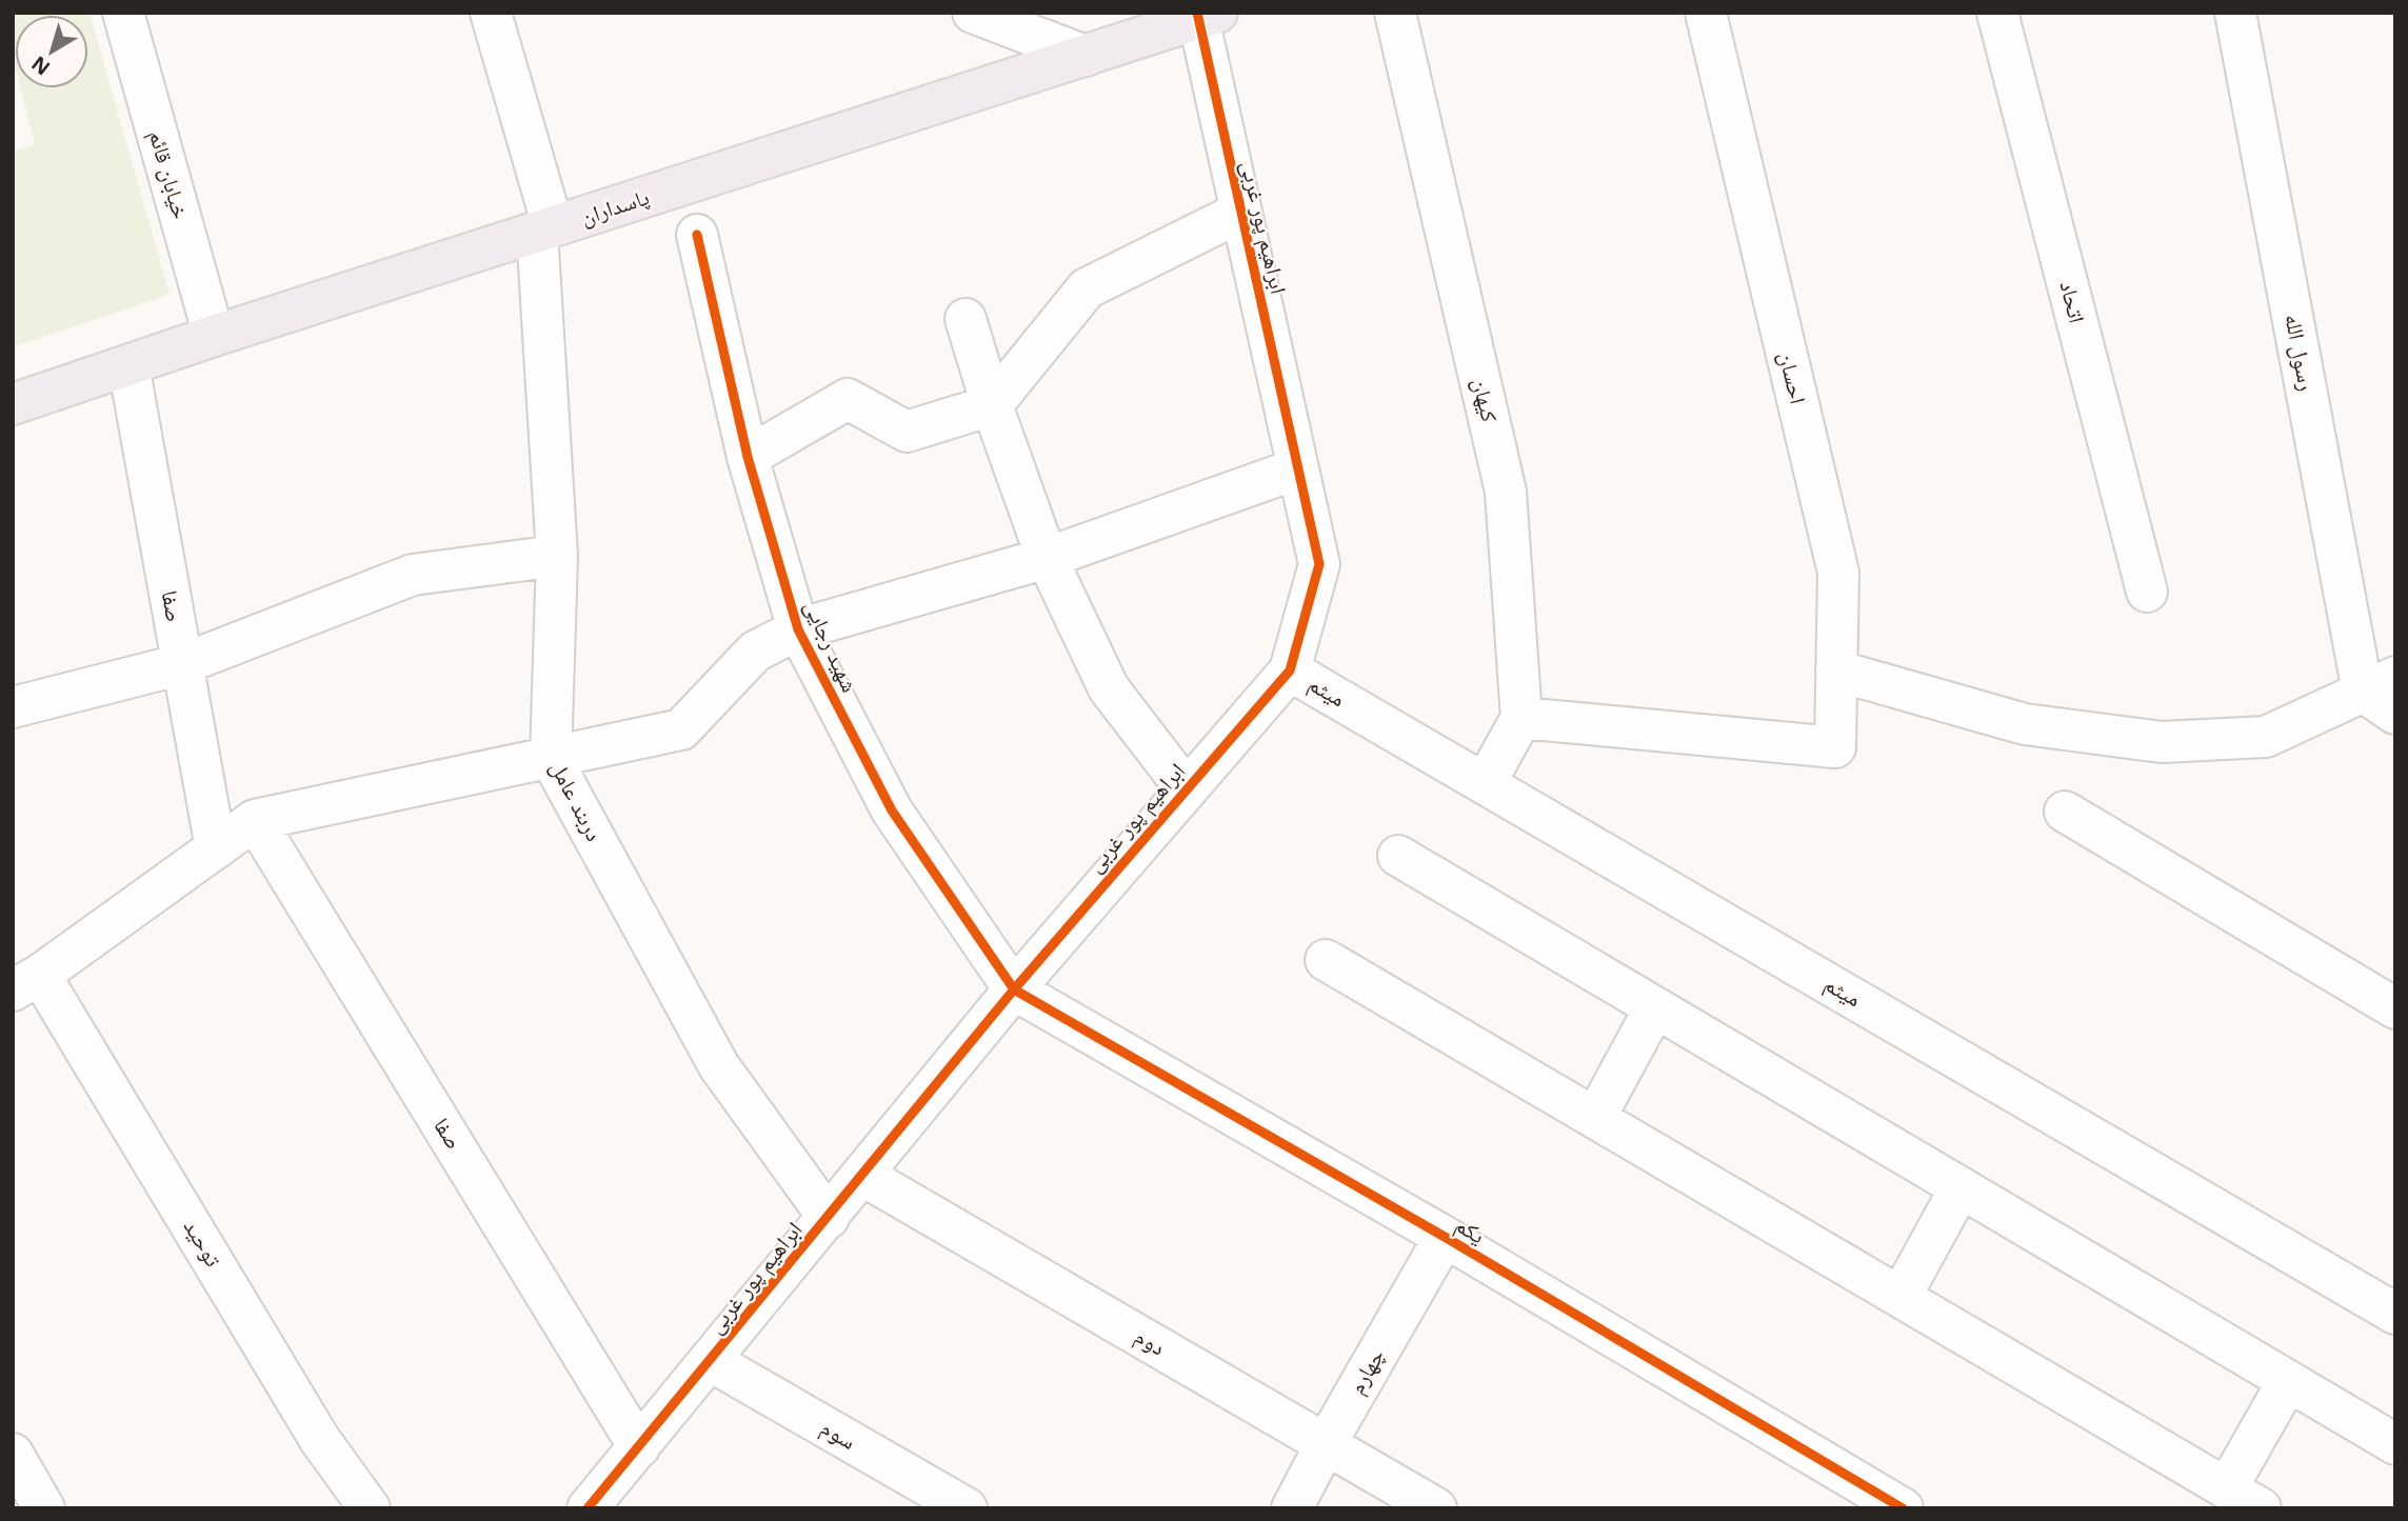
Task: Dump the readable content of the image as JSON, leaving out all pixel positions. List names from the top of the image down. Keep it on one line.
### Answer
{"streets":{"main road":["پاسداران"],"street":["خیابان قائم","ابراهیم پور غربی","اتحاد","رسول الله","احسان","کیهان","صفا","شهید رجایی","میثم","دربند عامل","یکم","توحید","دوم","چهارم","سوم"]},"crossings":[["خیابان قائم","پاسداران"],["پاسداران","ابراهیم پور غربی"],["پاسداران","صفا"],["پاسداران","دربند عامل"],["ابراهیم پور غربی","صفا"],["ابراهیم پور غربی","شهید رجایی"],["ابراهیم پور غربی","میثم"],["ابراهیم پور غربی","دربند عامل"],["ابراهیم پور غربی","یکم"],["ابراهیم پور غربی","دوم"],["ابراهیم پور غربی","سوم"],["احسان","کیهان"],["شهید رجایی","یکم"],["یکم","چهارم"],["دوم","چهارم"]],"north":"bottom left"}
